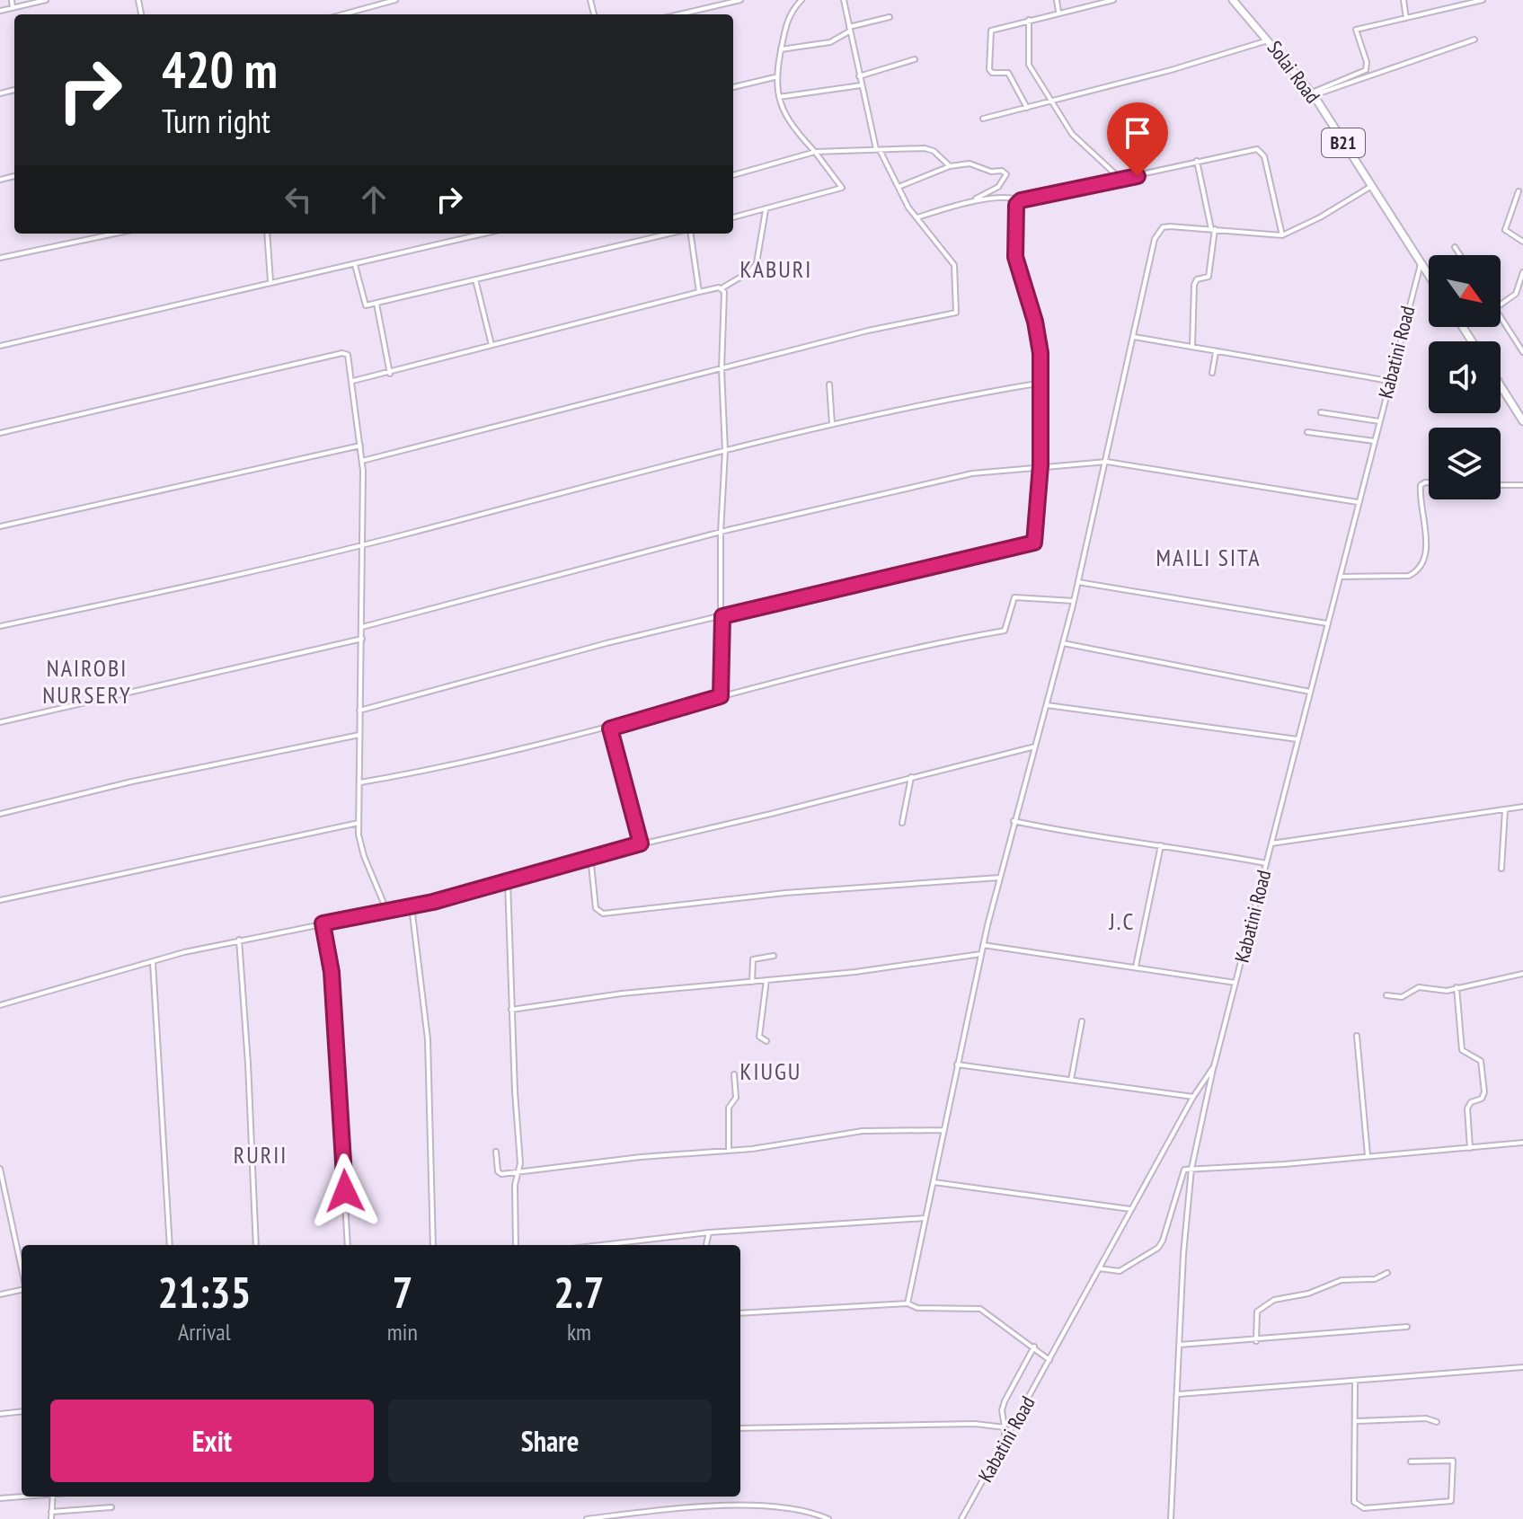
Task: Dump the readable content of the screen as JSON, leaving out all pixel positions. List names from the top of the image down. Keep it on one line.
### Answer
{"streets":{"highway":["Solai Road","B21"],"street":["Kabatini Road"]},"crossings":[["Solai Road","Kabatini Road"]],"districts":["KABURI","MAILI SITA","NAIROBI NURSERY","J.C","KIUGU","RURII"],"north":"bottom right","page":{"turn":["420 m","Turn right"],"eta":["21:35","Arrival","7","min","2.7","km"],"buttons":["Exit","Share"]}}
